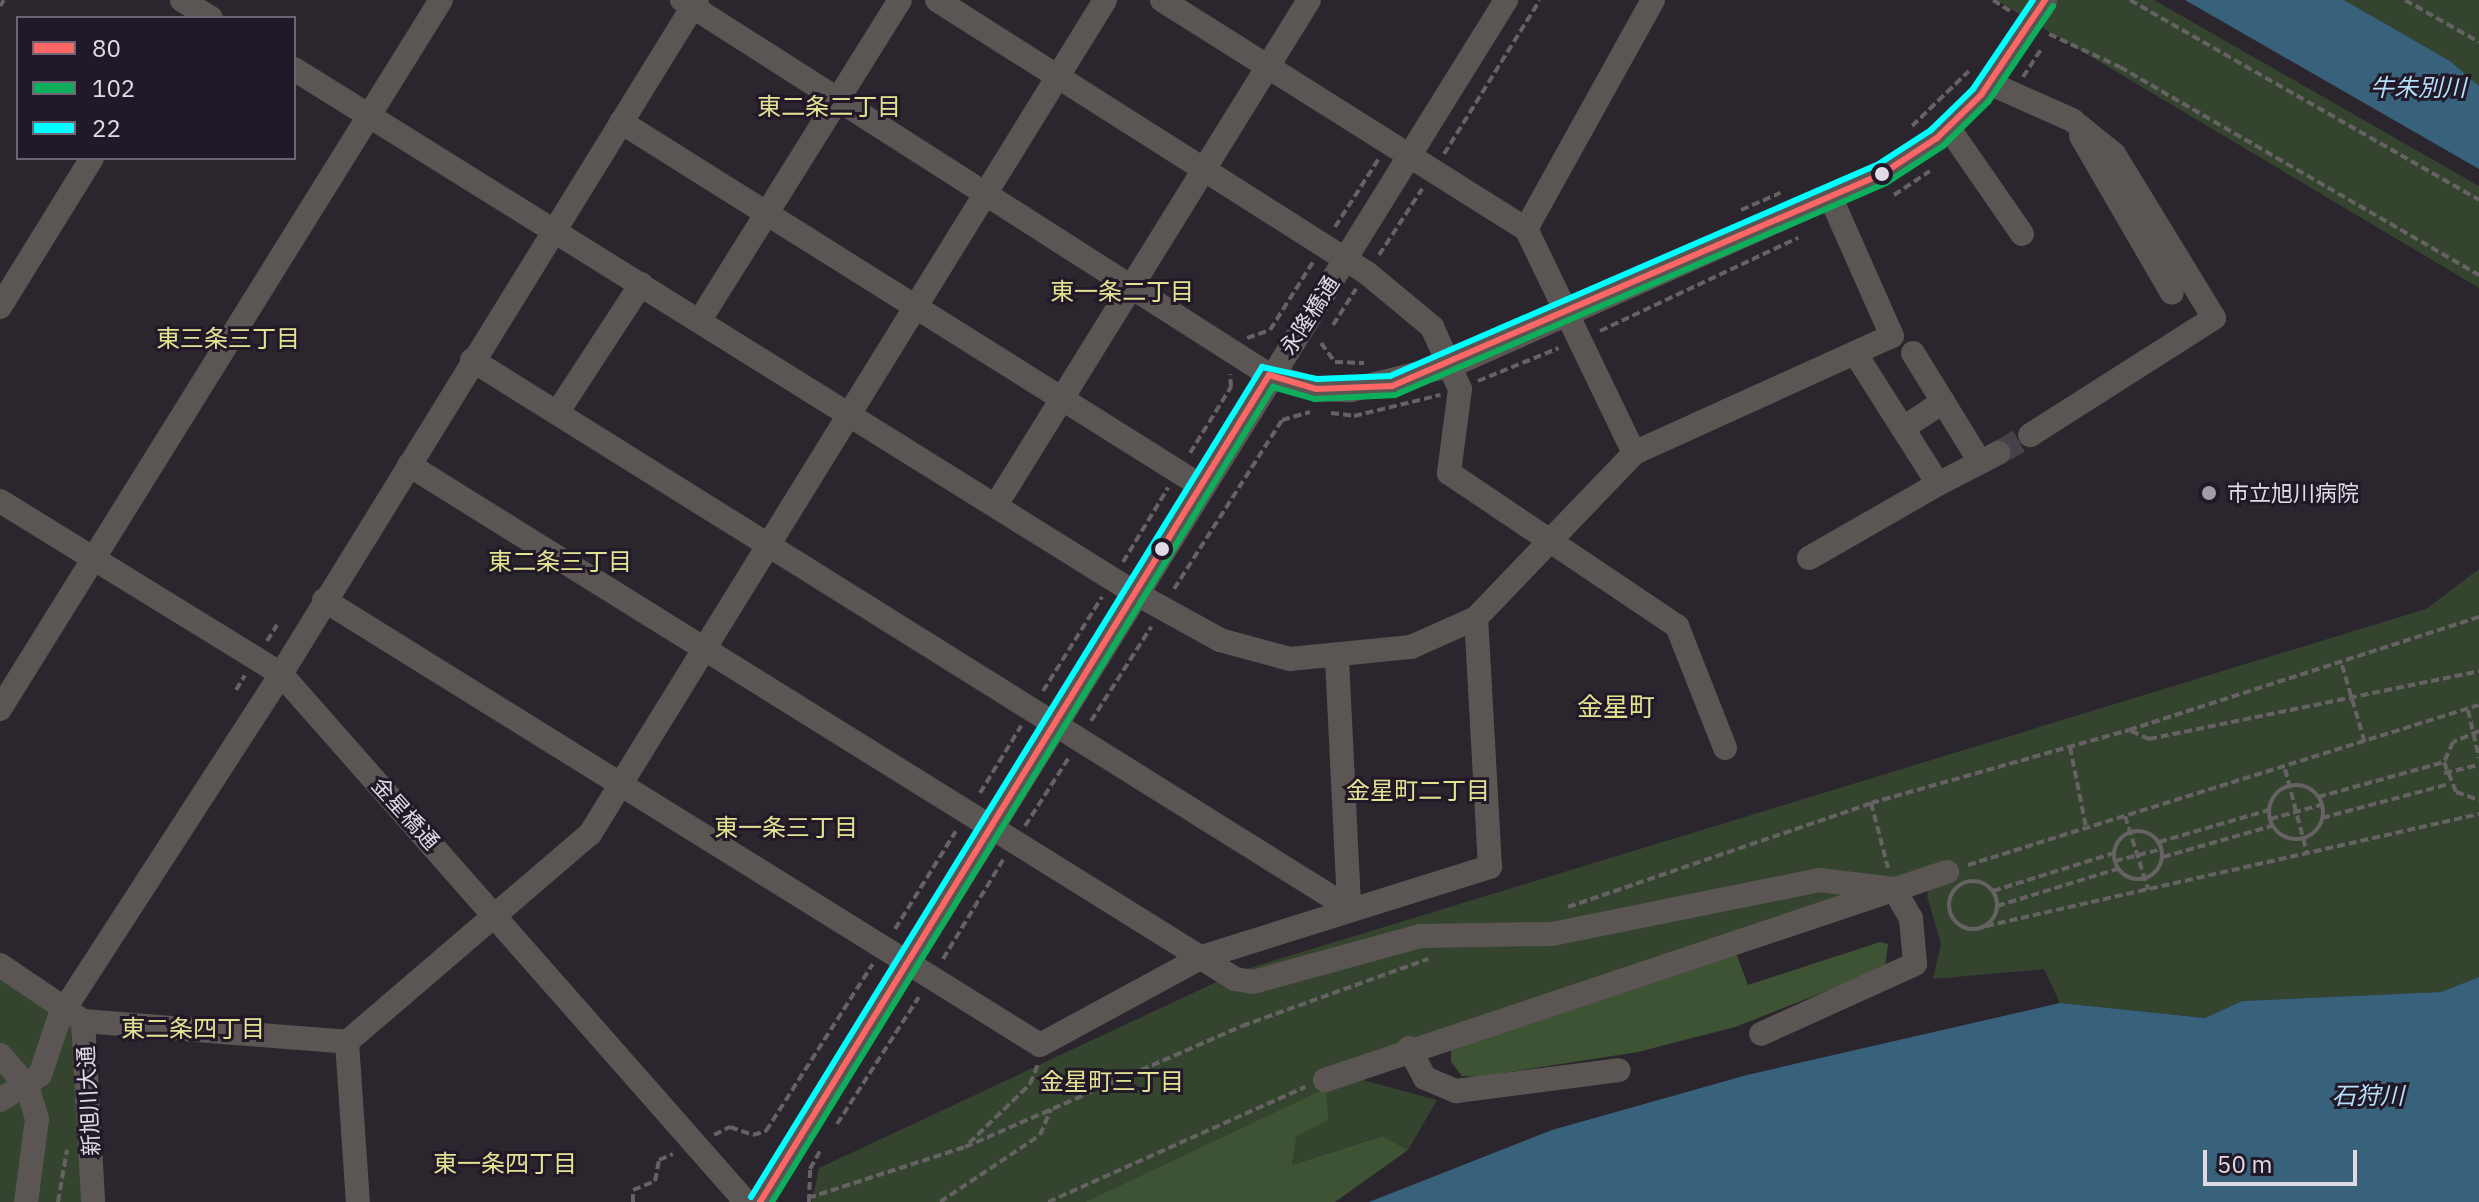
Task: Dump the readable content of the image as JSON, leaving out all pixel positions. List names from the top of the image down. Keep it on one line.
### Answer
{"streets":{"street":["永隆橋通","金星橋通","新旭川大通"]},"districts":["東二条二丁目","東一条二丁目","東三条三丁目","東二条三丁目","金星町","金星町二丁目","東一条三丁目","東二条四丁目","金星町三丁目","東一条四丁目"],"water":["牛朱別川","石狩川"],"places":["市立旭川病院"],"lines":["transit line 80","transit line 22","transit line 102"],"legend":["80","102","22"],"scale_bar":"50 m"}
